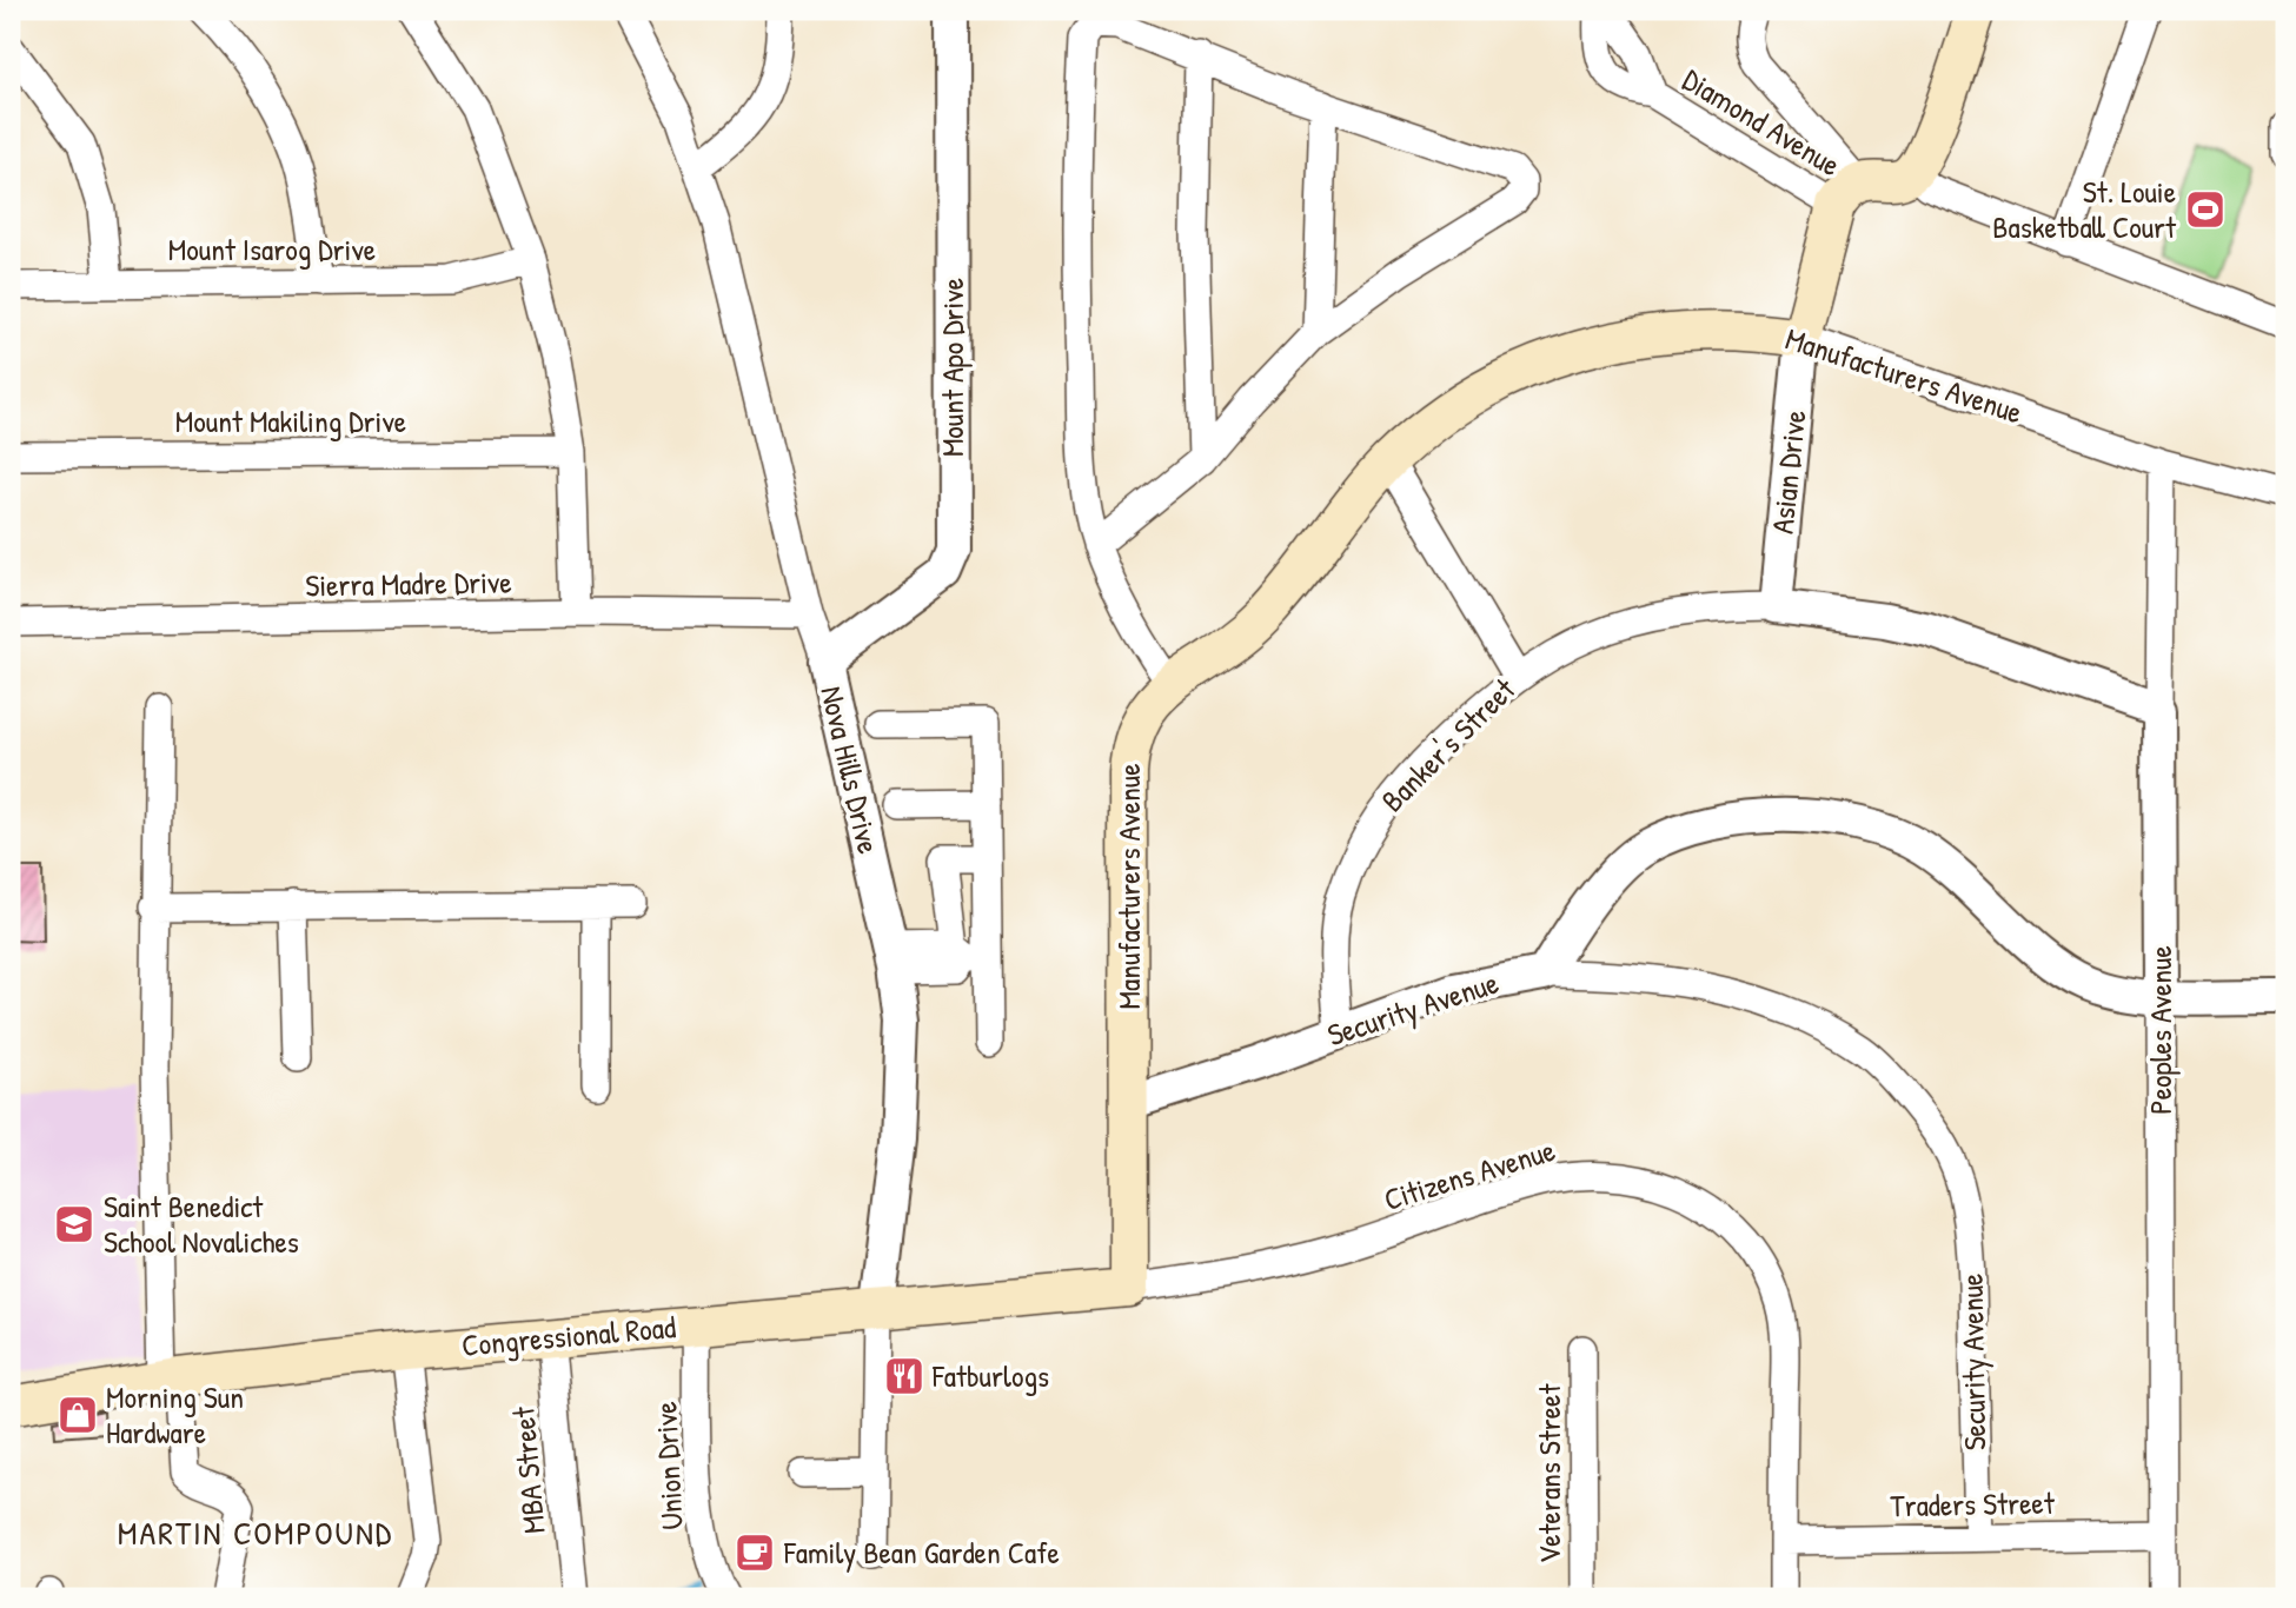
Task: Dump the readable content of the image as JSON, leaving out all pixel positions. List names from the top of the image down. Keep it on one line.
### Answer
{"streets":{"main road":["Manufacturers Avenue","Congressional Road"],"street":["Diamond Avenue","Mount Isarog Drive","Mount Apo Drive","Mount Makiling Drive","Asian Drive","Sierra Madre Drive","Banker's Street","Nova Hills Drive","Security Avenue","Peoples Avenue","Citizens Avenue","Union Drive","MBA Street","Veterans Street","Traders Street"]},"crossings":[["Mount Apo Drive","Nova Hills Drive"],["Manufacturers Avenue","Asian Drive"],["Manufacturers Avenue","Security Avenue"],["Manufacturers Avenue","Peoples Avenue"],["Manufacturers Avenue","Citizens Avenue"],["Manufacturers Avenue","Congressional Road"],["Asian Drive","Banker's Street"],["Sierra Madre Drive","Nova Hills Drive"],["Banker's Street","Security Avenue"],["Banker's Street","Peoples Avenue"],["Nova Hills Drive","Congressional Road"],["Security Avenue","Traders Street"],["Peoples Avenue","Traders Street"],["Citizens Avenue","Congressional Road"],["Citizens Avenue","Traders Street"],["Congressional Road","Union Drive"],["Congressional Road","MBA Street"]],"districts":["MARTIN COMPOUND"],"places":{"sports":["St. Louie Basketball Court"],"school or university":["Saint Benedict School Novaliches"],"restaurant":["Fatburlogs"],"shop":["Morning Sun Hardware"],"cafe":["Family Bean Garden Cafe"]}}
